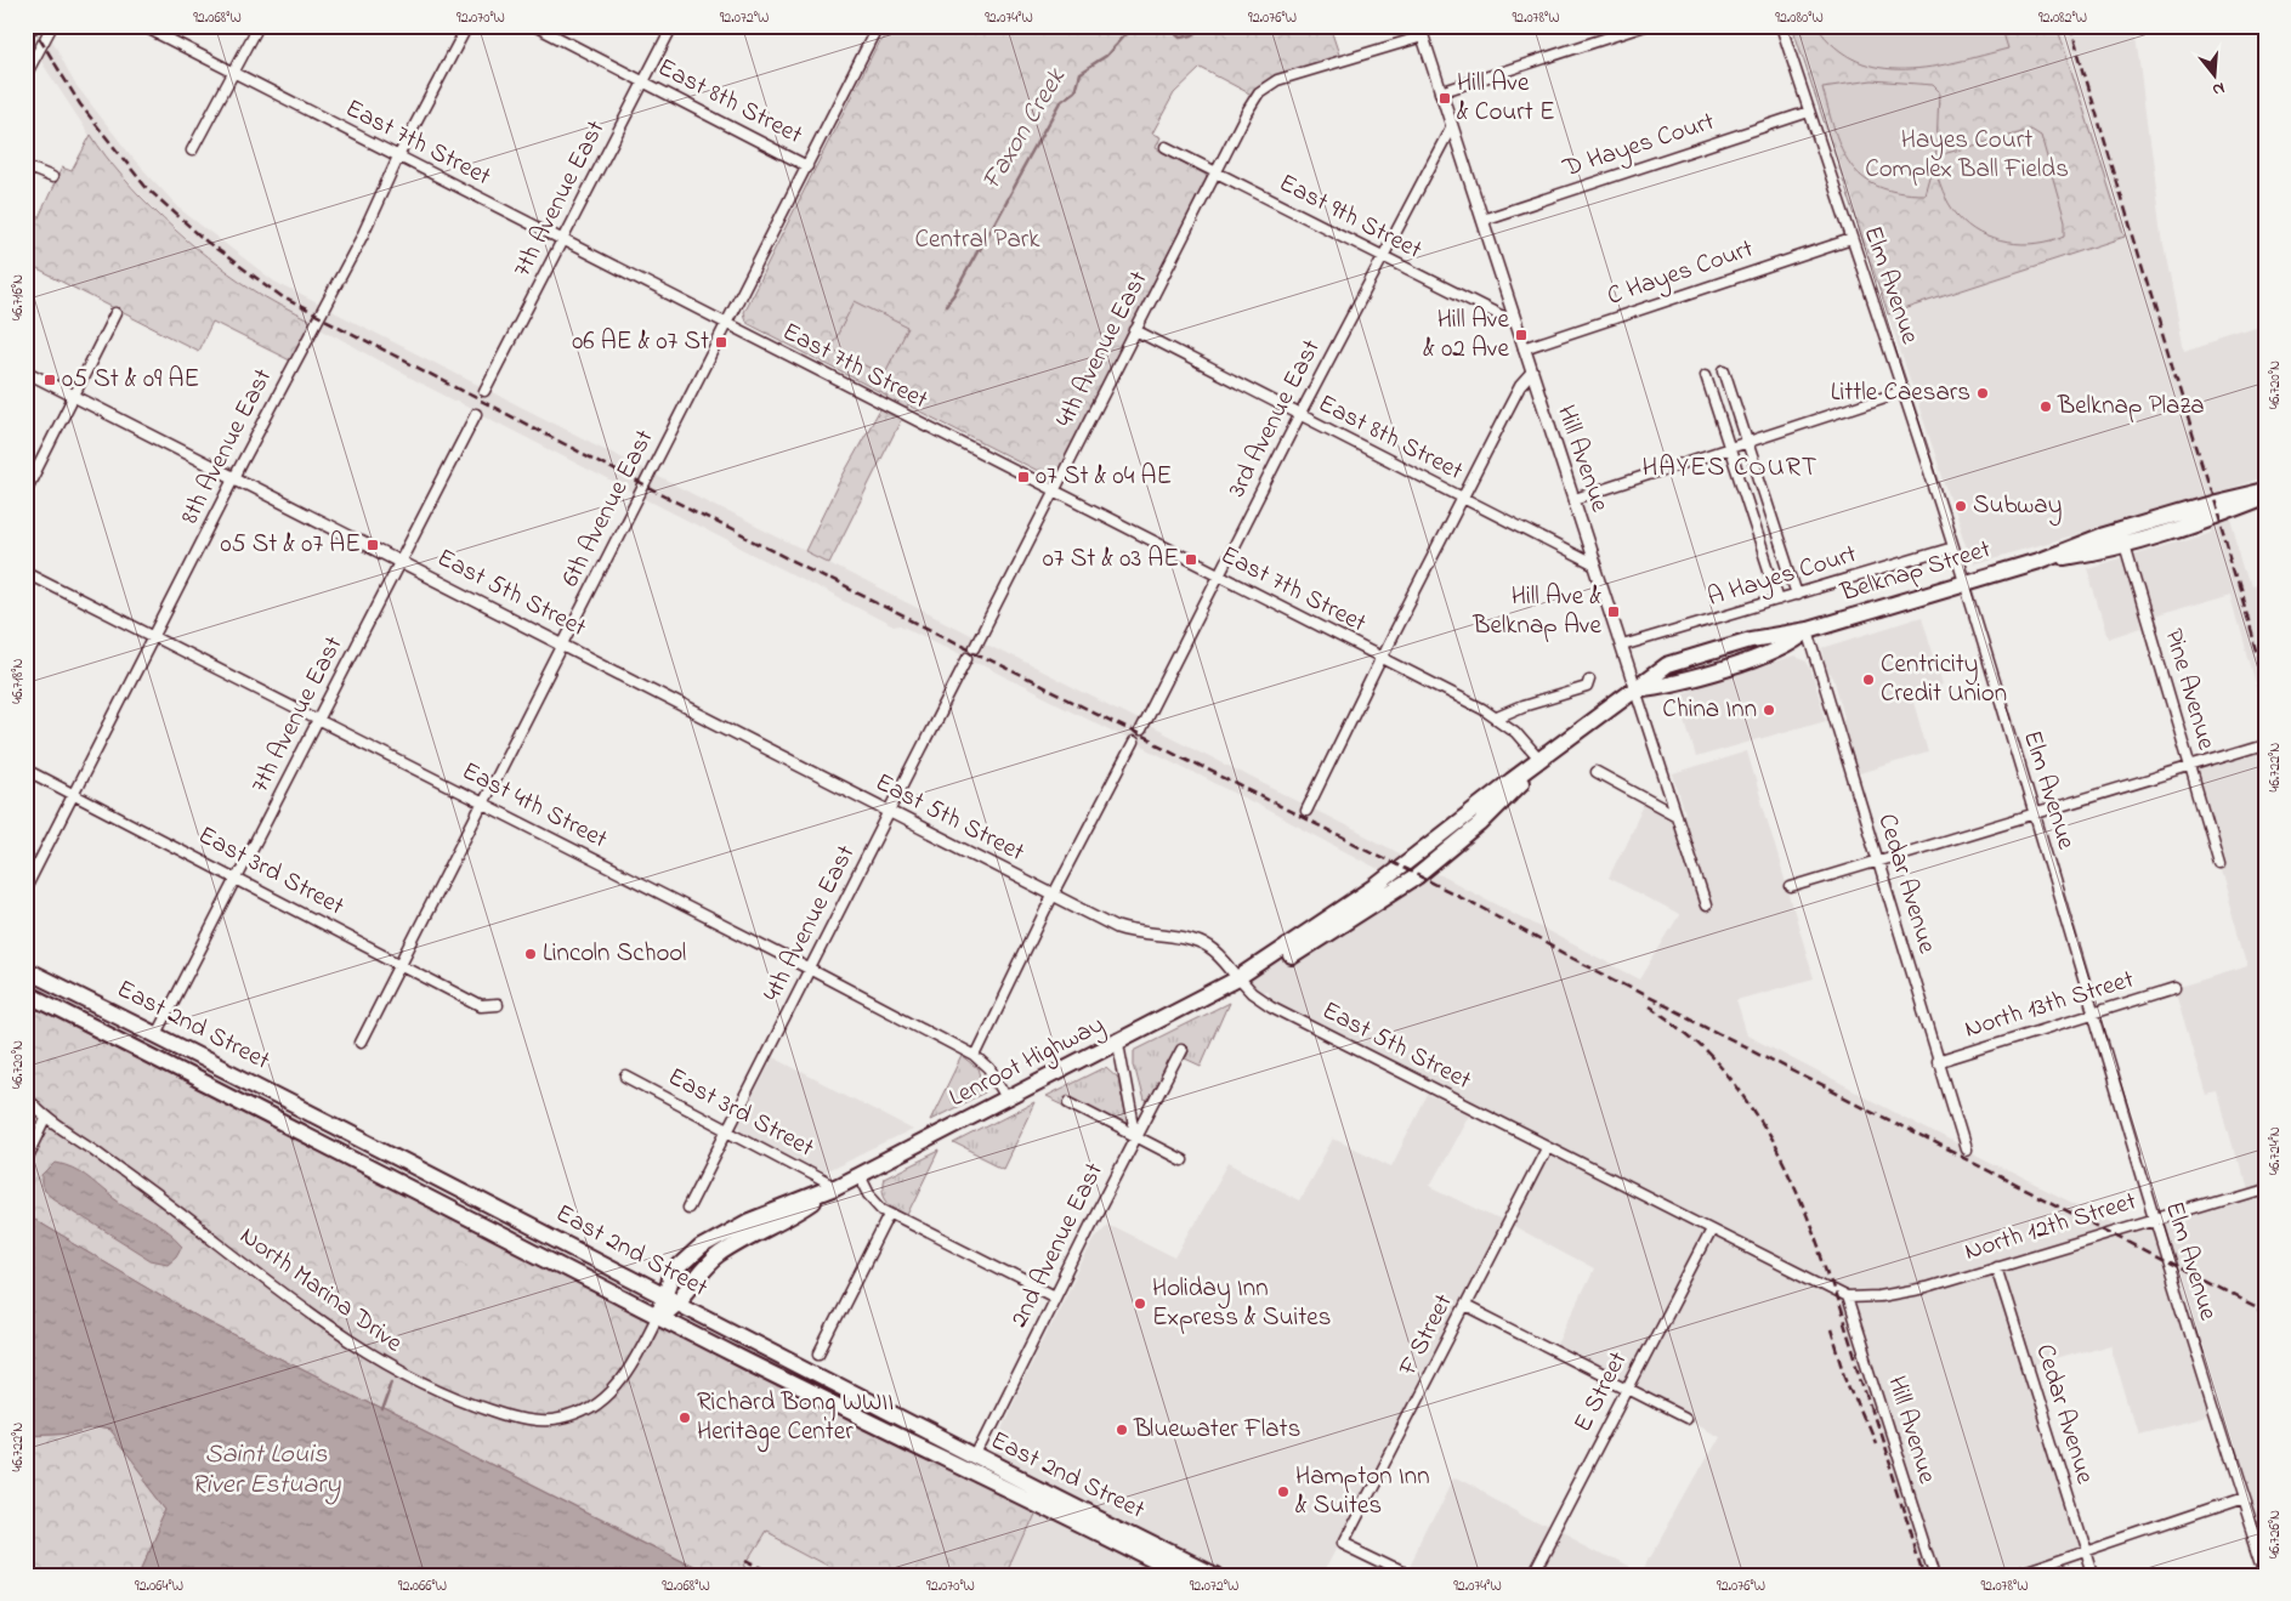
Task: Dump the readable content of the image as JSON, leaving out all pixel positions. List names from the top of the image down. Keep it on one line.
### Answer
{"streets":{"highway":["Belknap Street","East 2nd Street","Lenroot Highway"],"street":["East 8th Street","East 7th Street","D Hayes Court","7th Avenue East","East 9th Street","C Hayes Court","Elm Avenue","4th Avenue East","3rd Avenue East","8th Avenue East","Hill Avenue","6th Avenue East","A Hayes Court","East 5th Street","Pine Avenue","East 4th Street","East 3rd Street","Cedar Avenue","North 13th Street","North 12th Street","2nd Avenue East","North Marina Drive","F Street","E Street"]},"crossings":[["East 8th Street","7th Avenue East"],["East 8th Street","4th Avenue East"],["East 8th Street","3rd Avenue East"],["East 8th Street","Hill Avenue"],["East 8th Street","6th Avenue East"],["East 7th Street","7th Avenue East"],["East 7th Street","4th Avenue East"],["East 7th Street","3rd Avenue East"],["East 7th Street","8th Avenue East"],["East 7th Street","6th Avenue East"],["East 7th Street","Lenroot Highway"],["D Hayes Court","Elm Avenue"],["D Hayes Court","Hill Avenue"],["7th Avenue East","East 5th Street"],["7th Avenue East","East 4th Street"],["7th Avenue East","East 3rd Street"],["7th Avenue East","East 2nd Street"],["East 9th Street","4th Avenue East"],["East 9th Street","3rd Avenue East"],["East 9th Street","Hill Avenue"],["C Hayes Court","Elm Avenue"],["C Hayes Court","Hill Avenue"],["Elm Avenue","Belknap Street"],["Elm Avenue","A Hayes Court"],["Elm Avenue","North 13th Street"],["Elm Avenue","North 12th Street"],["4th Avenue East","Hill Avenue"],["4th Avenue East","East 5th Street"],["4th Avenue East","East 4th Street"],["4th Avenue East","East 3rd Street"],["3rd Avenue East","Hill Avenue"],["8th Avenue East","East 5th Street"],["8th Avenue East","East 4th Street"],["8th Avenue East","East 3rd Street"],["Hill Avenue","Belknap Street"],["Hill Avenue","A Hayes Court"],["Hill Avenue","East 5th Street"],["Hill Avenue","Lenroot Highway"],["Hill Avenue","North 12th Street"],["6th Avenue East","East 5th Street"],["6th Avenue East","East 4th Street"],["6th Avenue East","East 3rd Street"],["Belknap Street","Pine Avenue"],["Belknap Street","Cedar Avenue"],["Belknap Street","Lenroot Highway"],["East 5th Street","Lenroot Highway"],["East 5th Street","North 12th Street"],["East 5th Street","F Street"],["East 5th Street","E Street"],["East 4th Street","Lenroot Highway"],["East 3rd Street","Lenroot Highway"],["Cedar Avenue","North 13th Street"],["Cedar Avenue","North 12th Street"],["East 2nd Street","Lenroot Highway"],["East 2nd Street","2nd Avenue East"],["East 2nd Street","North Marina Drive"],["Lenroot Highway","North Marina Drive"]],"districts":["HAYES COURT"],"water":["Faxon Creek","Saint Louis River Estuary"],"parks":["Hayes Court Complex Ball Fields","Central Park"],"places":{"transit":["Hill Ave & Court E","Hill Ave & 02 Ave","06 AE & 07 St","05 St & 09 AE","07 St & 04 AE","05 St & 07 AE","07 St & 03 AE","Hill Ave & Belknap Ave"],"other":["Little Caesars","Belknap Plaza","Subway","Centricity Credit Union","China Inn","Lincoln School","Holiday Inn Express & Suites","Richard Bong WWII Heritage Center","Bluewater Flats","Hampton Inn & Suites"]},"north":"bottom","coordinates":["92.068°W","92.070°W","92.072°W","92.074°W","92.076°W","92.078°W","92.080°W","92.082°W","46.716°N","46.720°N","46.718°N","46.722°N","46.724°N","46.726°N","92.064°W","92.066°W"]}
